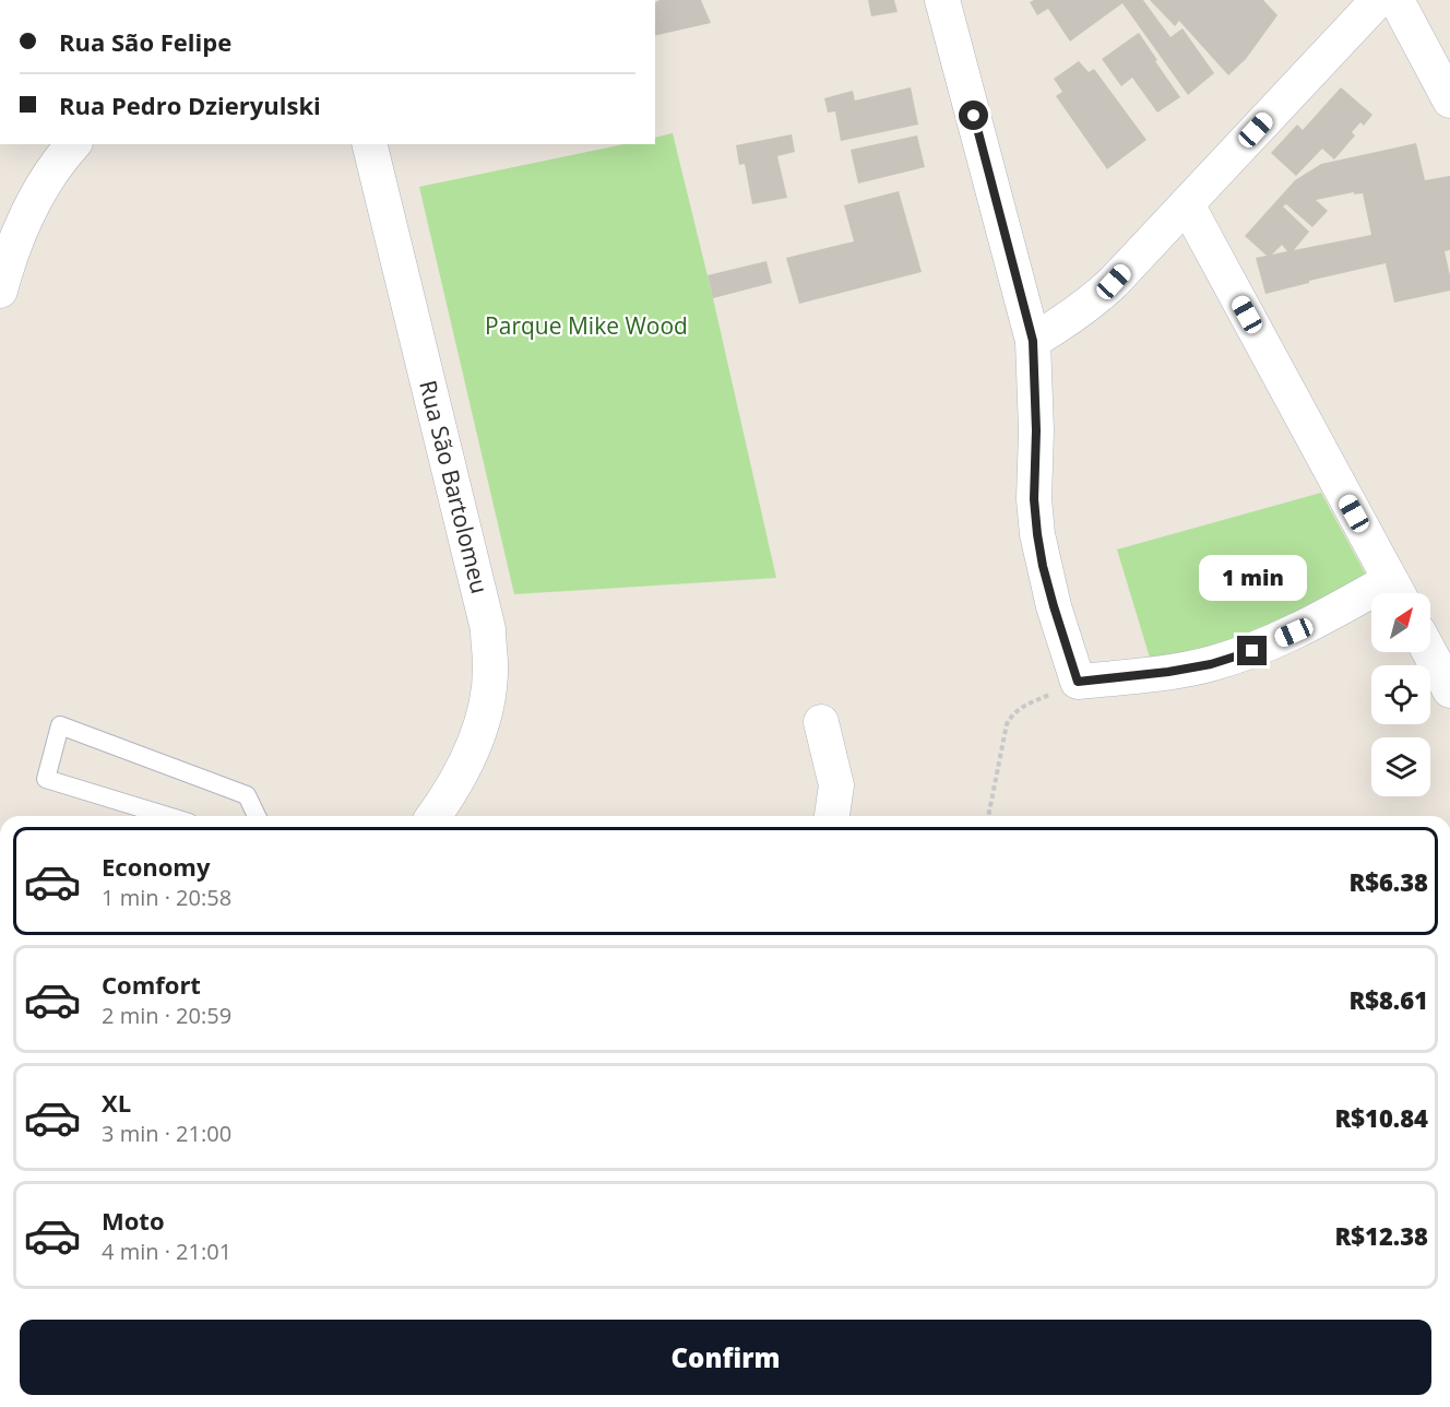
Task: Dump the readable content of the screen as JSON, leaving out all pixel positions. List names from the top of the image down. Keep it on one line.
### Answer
{"streets":{"street":["Rua São Bartolomeu"]},"parks":["Parque Mike Wood"],"north":"top right","page":{"banner":["Rua São Felipe","Rua Pedro Dzieryulski"],"bubble":"1 min","list":[{"name":"Economy","note":"1 min · 20:58","value":"R$6.38"},{"name":"Comfort","note":"2 min · 20:59","value":"R$8.61"},{"name":"XL","note":"3 min · 21:00","value":"R$10.84"},{"name":"Moto","note":"4 min · 21:01","value":"R$12.38"}],"buttons":"Confirm"}}
